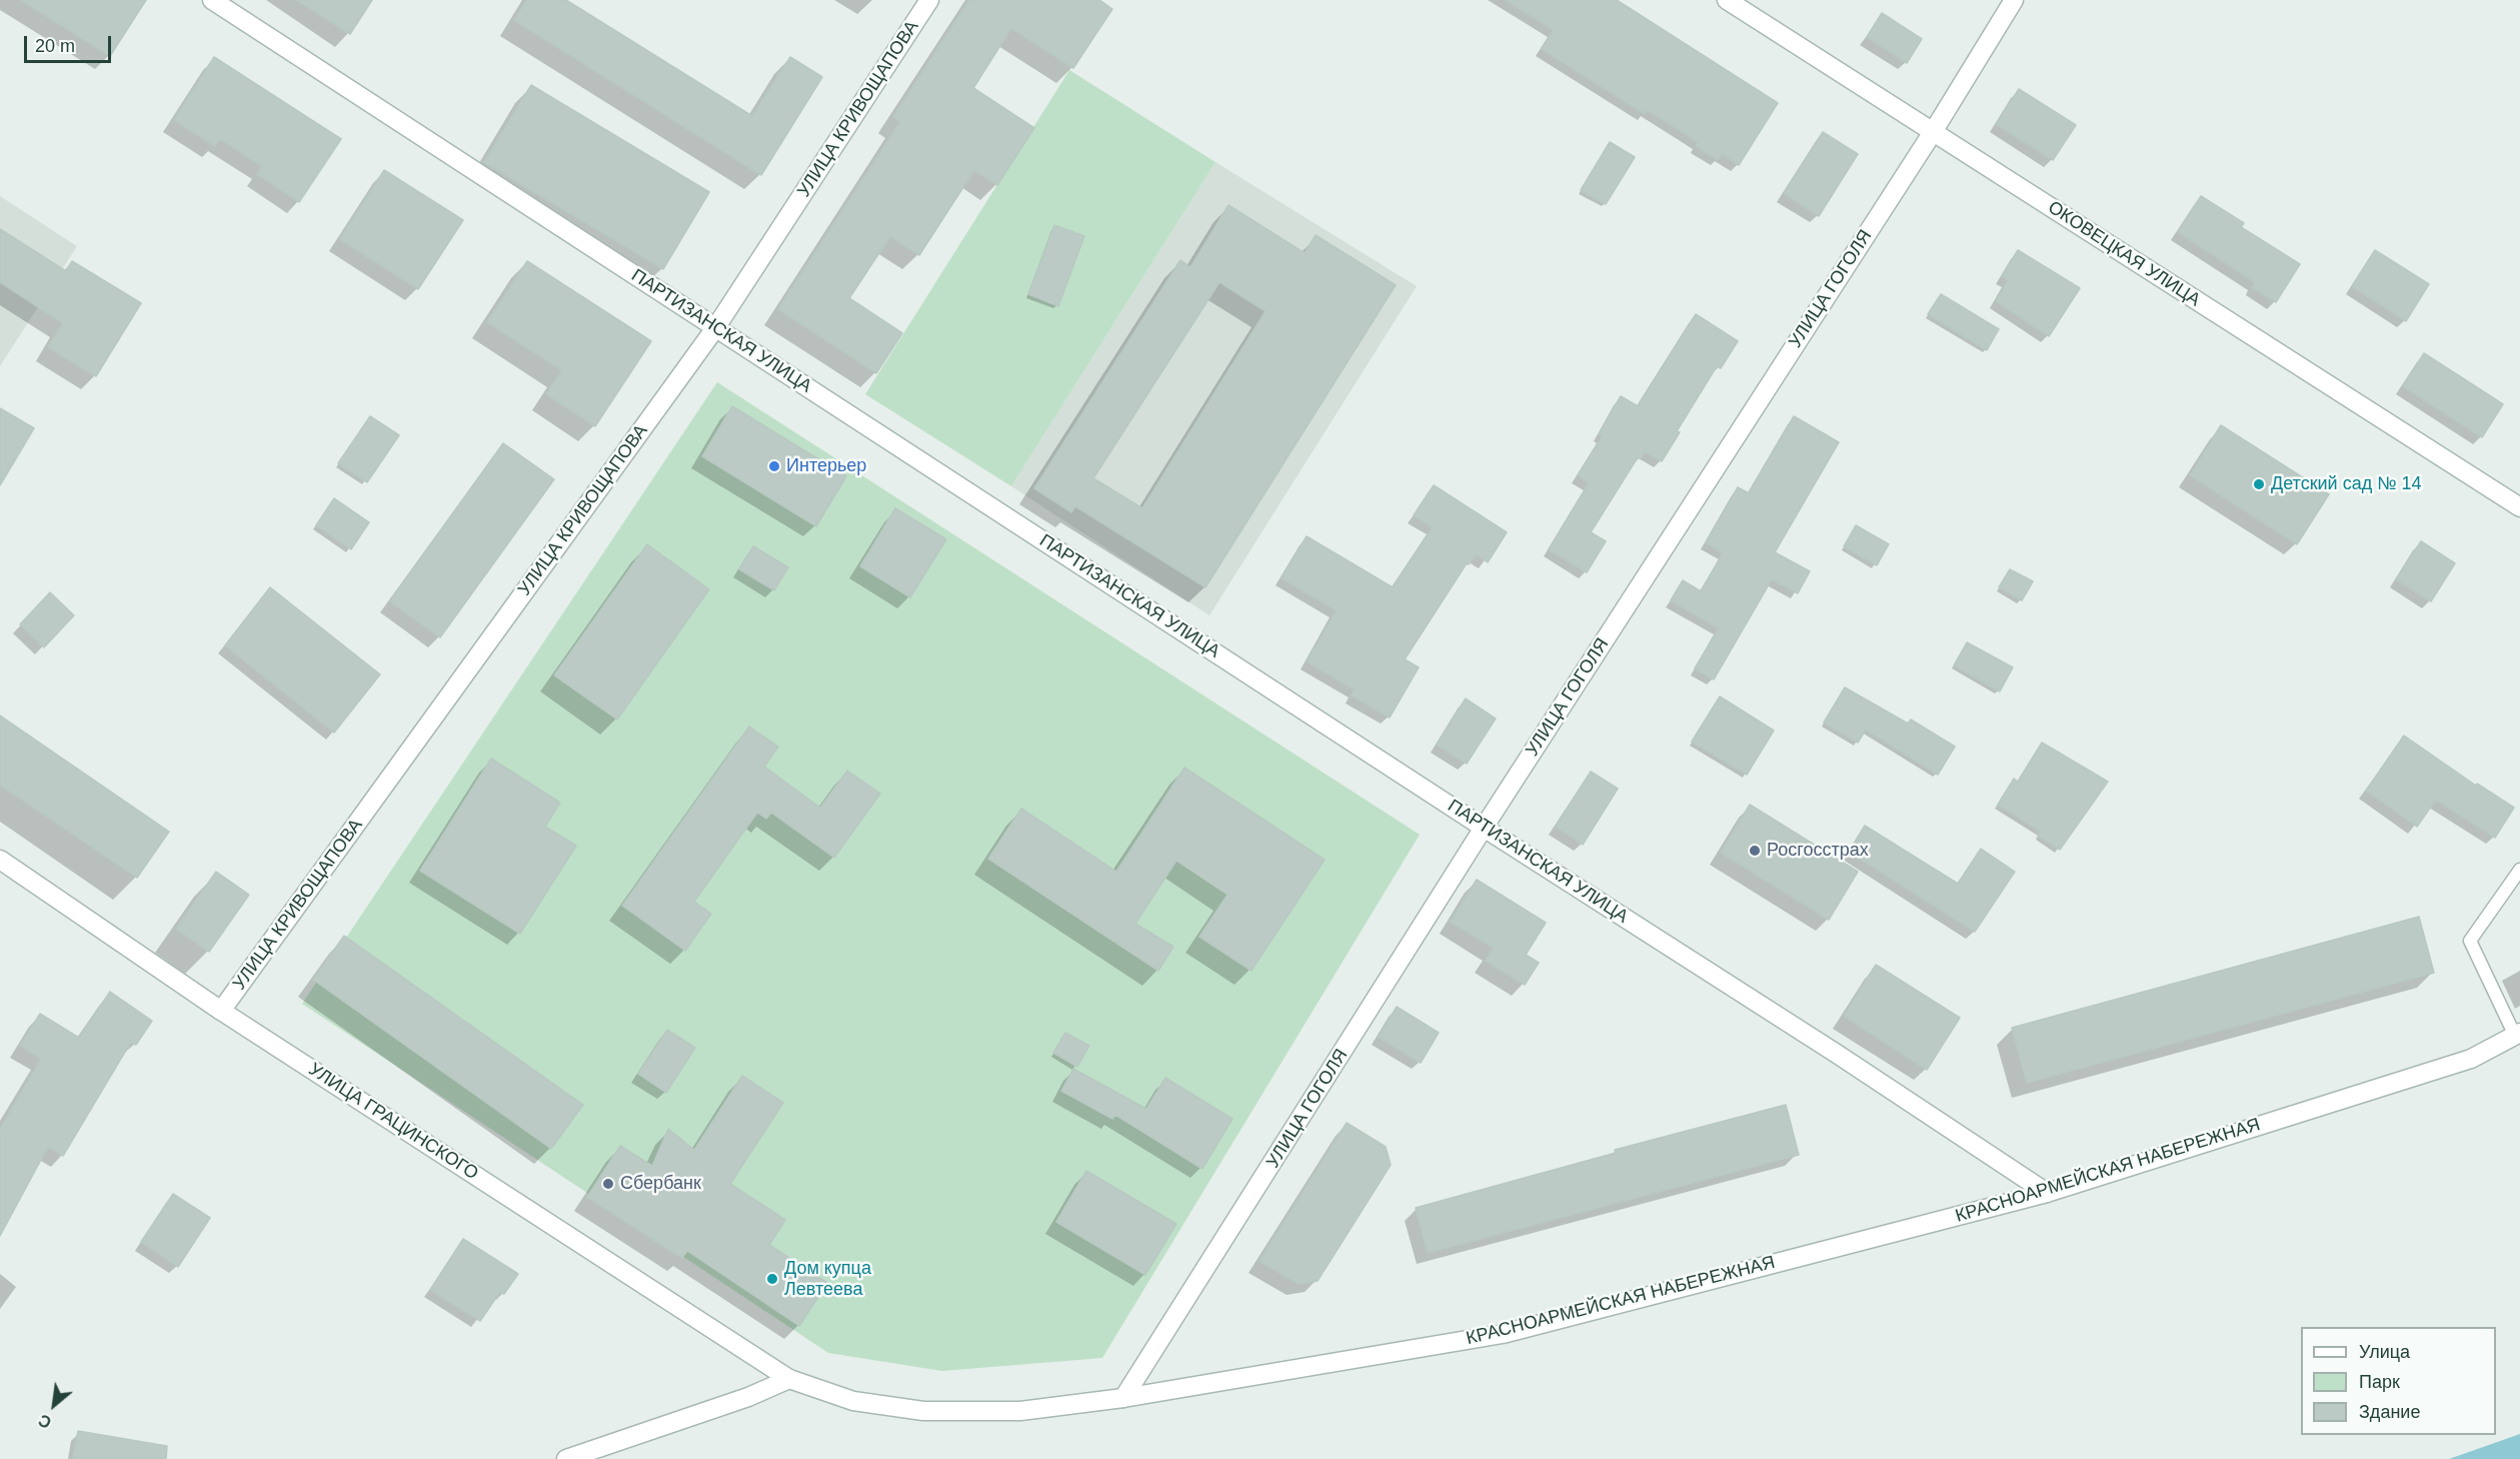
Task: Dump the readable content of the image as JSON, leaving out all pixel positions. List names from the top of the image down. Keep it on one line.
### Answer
{"streets":{"street":["УЛИЦА КРИВОЩАПОВА","ОКОВЕЦКАЯ УЛИЦА","УЛИЦА ГОГОЛЯ","ПАРТИЗАНСКАЯ УЛИЦА","УЛИЦА ГРАЦИНСКОГО","КРАСНОАРМЕЙСКАЯ НАБЕРЕЖНАЯ"]},"crossings":[["УЛИЦА КРИВОЩАПОВА","ПАРТИЗАНСКАЯ УЛИЦА"],["УЛИЦА КРИВОЩАПОВА","УЛИЦА ГРАЦИНСКОГО"],["ОКОВЕЦКАЯ УЛИЦА","УЛИЦА ГОГОЛЯ"],["УЛИЦА ГОГОЛЯ","ПАРТИЗАНСКАЯ УЛИЦА"],["УЛИЦА ГОГОЛЯ","КРАСНОАРМЕЙСКАЯ НАБЕРЕЖНАЯ"],["ПАРТИЗАНСКАЯ УЛИЦА","КРАСНОАРМЕЙСКАЯ НАБЕРЕЖНАЯ"],["УЛИЦА ГРАЦИНСКОГО","КРАСНОАРМЕЙСКАЯ НАБЕРЕЖНАЯ"]],"places":["Интерьер","Детский сад № 14","Росгосстрах","Сбербанк","Дом купца Левтеева"],"legend":["Улица","Парк","Здание"],"scale_bar":"20 m","north":"bottom left"}
